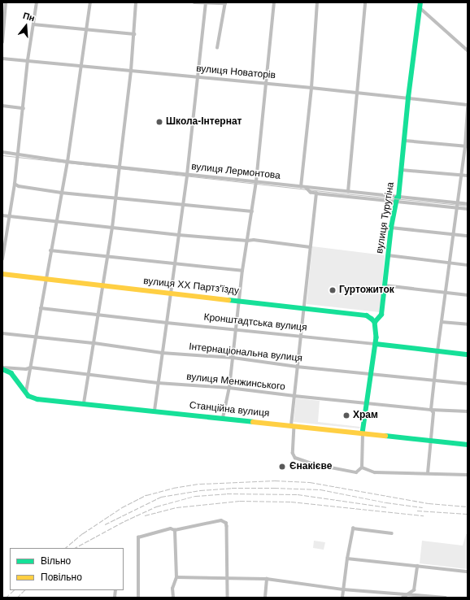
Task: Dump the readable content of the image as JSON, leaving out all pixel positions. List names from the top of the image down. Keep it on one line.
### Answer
{"streets":{"street":["вулиця Новаторів","вулиця Лермонтова","вулиця Турутіна","вулиця XX Партз'їзду","Кронштадтська вулиця","Інтернаціональна вулиця","вулиця Менжинського","Станційна вулиця"]},"crossings":[["вулиця Новаторів","вулиця Турутіна"],["вулиця Лермонтова","вулиця Турутіна"],["вулиця Турутіна","вулиця XX Партз'їзду"],["вулиця Менжинського","Станційна вулиця"]],"places":["Школа-Інтернат","Гуртожиток","Храм","Єнакієве"],"legend":["Вільно","Повільно"],"north":"top"}
